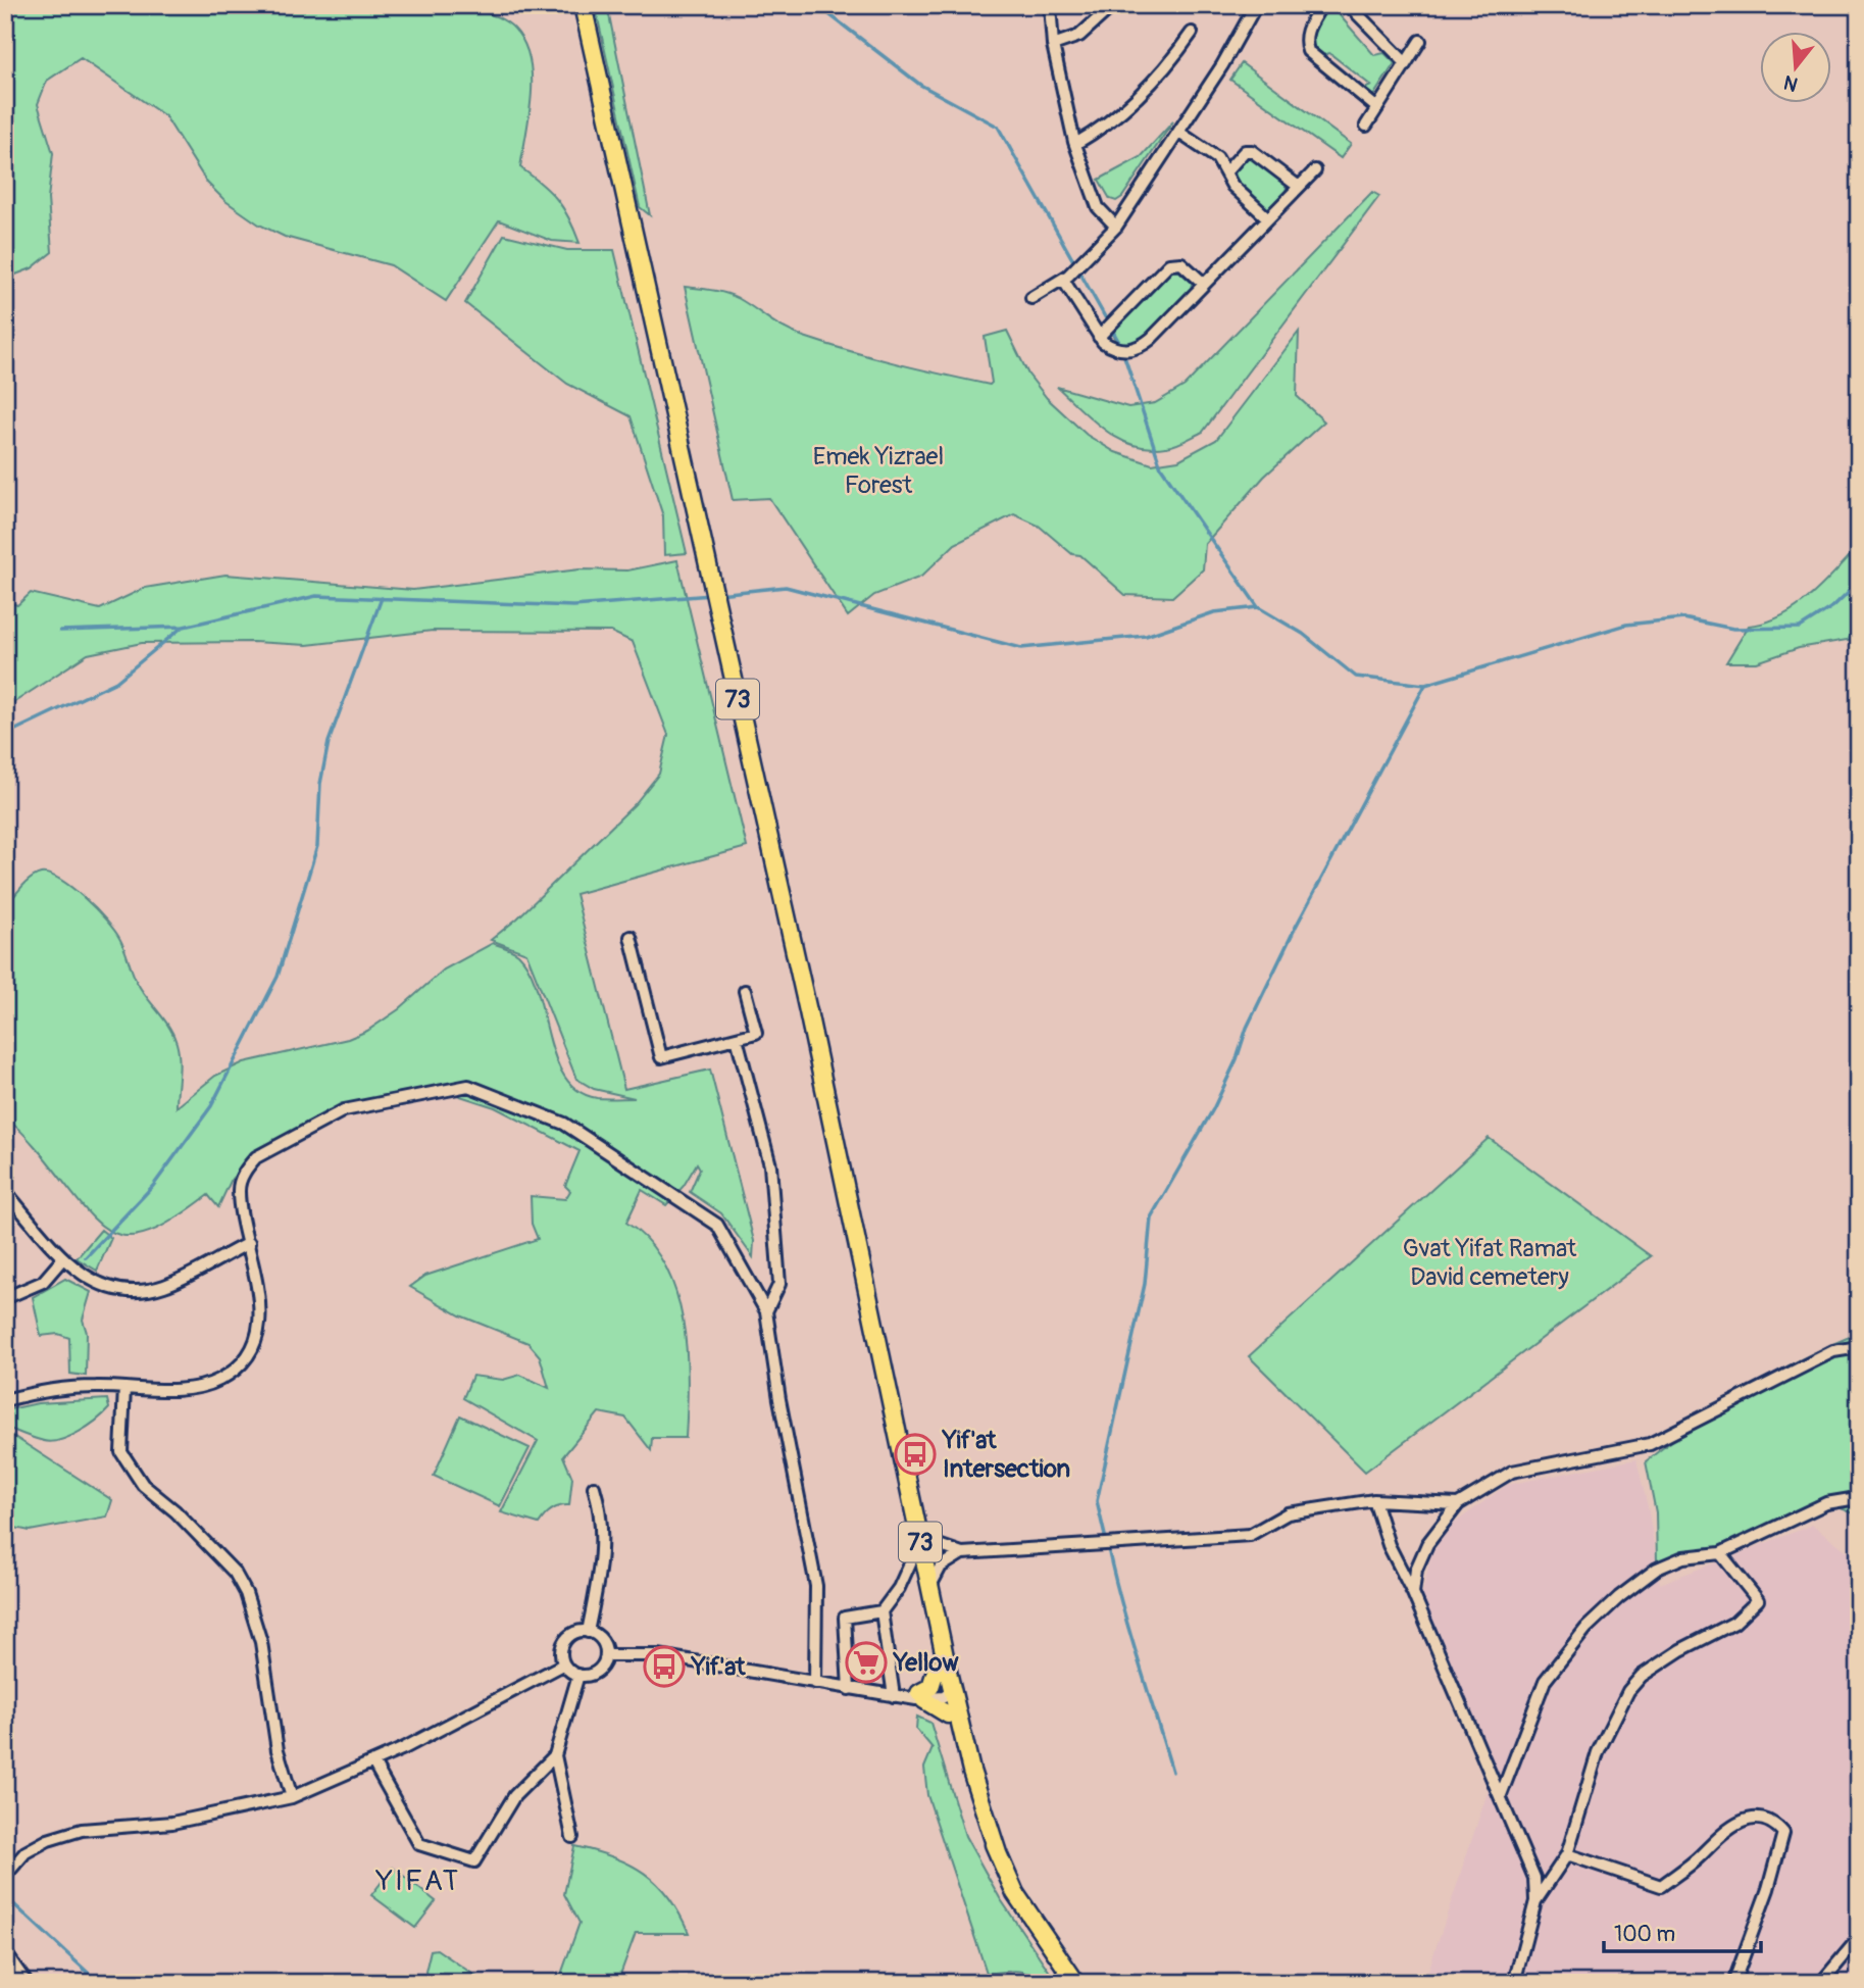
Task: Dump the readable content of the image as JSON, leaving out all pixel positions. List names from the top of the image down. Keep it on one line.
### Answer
{"streets":{"highway":["73"]},"districts":["YIFAT"],"parks":["Emek Yizrael Forest","Gvat Yifat Ramat David cemetery"],"places":{"bus stop":["Yif'at Intersection","Yif'at"],"supermarket":["Yellow"]},"scale_bar":"100 m","north":"bottom"}
